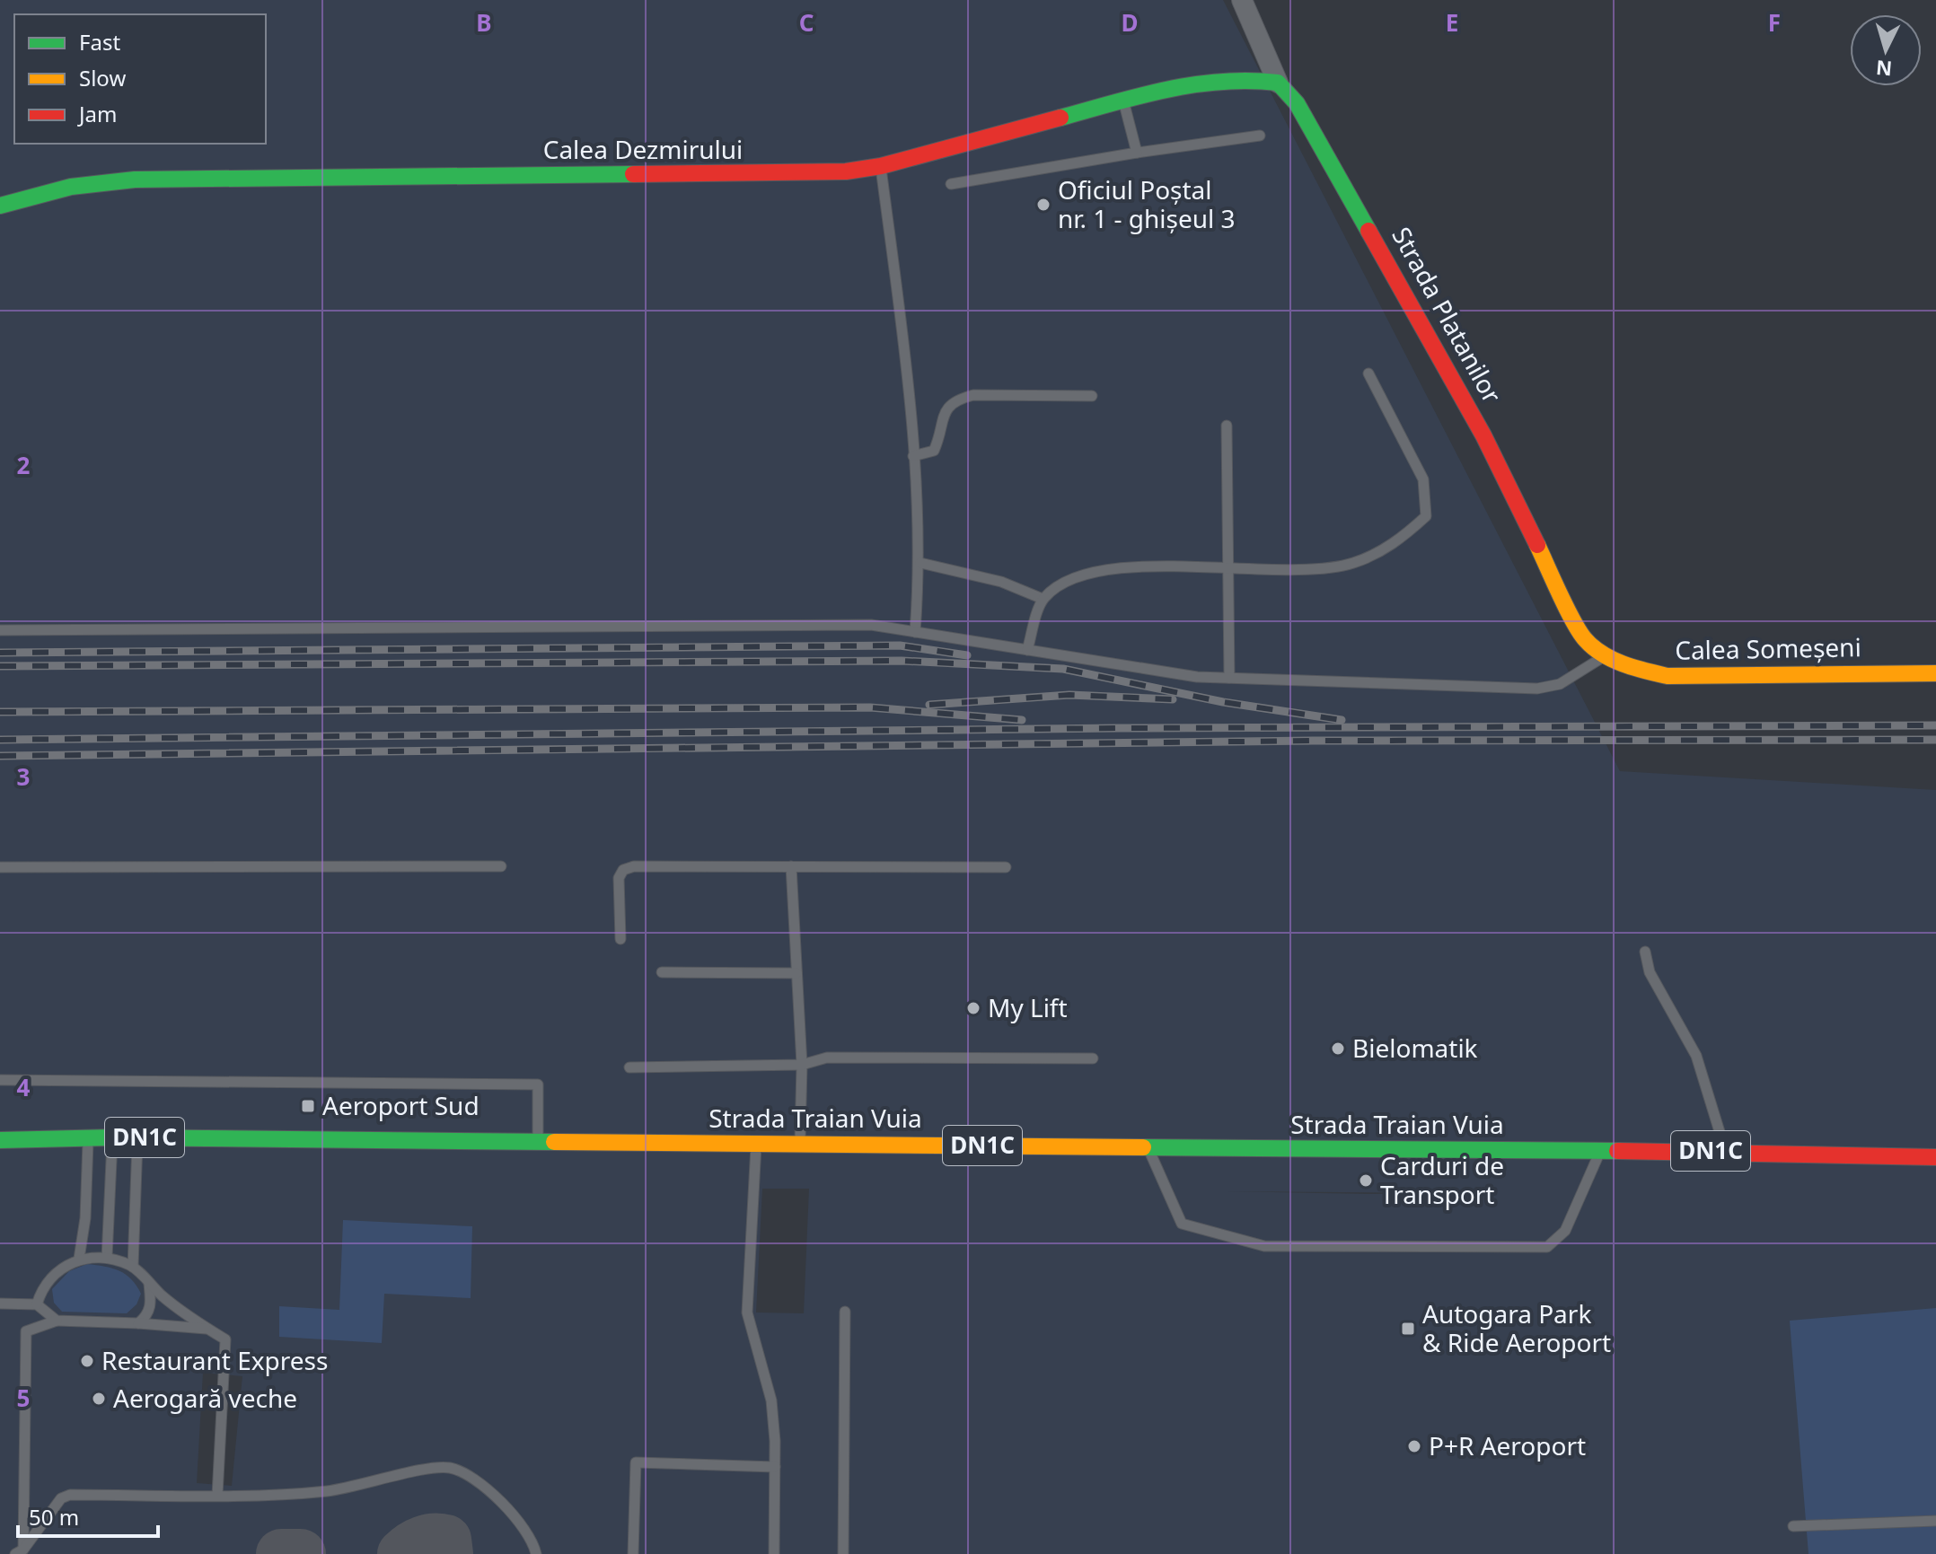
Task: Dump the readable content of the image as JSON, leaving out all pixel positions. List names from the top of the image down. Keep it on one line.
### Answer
{"streets":{"main road":["Calea Dezmirului","Strada Platanilor","Calea Someșeni","Strada Traian Vuia","DN1C"]},"crossings":[["Calea Dezmirului","Strada Platanilor"],["Strada Platanilor","Calea Someșeni"],["Strada Traian Vuia","DN1C"]],"places":{"other":["Oficiul Poștal nr. 1 - ghișeul 3","My Lift","Bielomatik","Carduri de Transport","Restaurant Express","Aerogară veche","P+R Aeroport"],"transit":["Aeroport Sud","Autogara Park & Ride Aeroport"]},"legend":["Fast","Slow","Jam"],"scale_bar":"50 m","north":"bottom","grid":{"columns":["B","C","D","E","F"],"rows":["2","3","4","5"]}}
